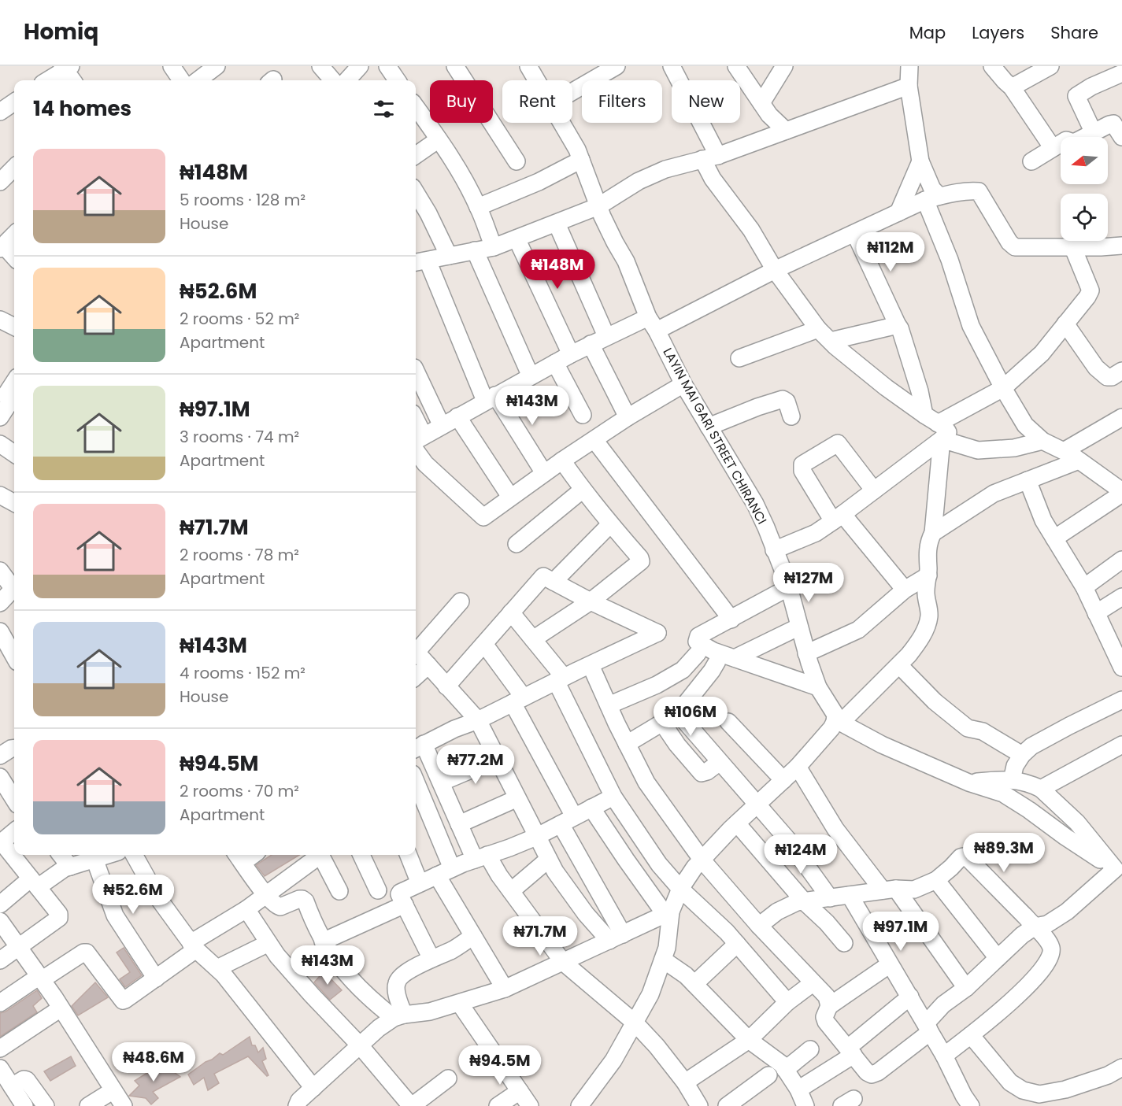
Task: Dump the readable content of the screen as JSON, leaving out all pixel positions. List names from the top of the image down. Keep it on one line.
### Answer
{"streets":{"street":["LAYIN MAI GARI STREET CHIRANCI"]},"north":"left","page":{"header":"Homiq","nav":["Map","Layers","Share"],"chip":["Buy","Rent","Filters","New"],"heading":"14 homes","list":[{"name":"₦148M","note":"5 rooms · 128 m² · House"},{"name":"₦52.6M","note":"2 rooms · 52 m² · Apartment"},{"name":"₦97.1M","note":"3 rooms · 74 m² · Apartment"},{"name":"₦71.7M","note":"2 rooms · 78 m² · Apartment"},{"name":"₦143M","note":"4 rooms · 152 m² · House"},{"name":"₦94.5M","note":"2 rooms · 70 m² · Apartment"}],"price":["₦112M","₦148M","₦143M","₦127M","₦106M","₦77.2M","₦89.3M","₦124M","₦52.6M","₦97.1M","₦71.7M","₦143M","₦48.6M","₦94.5M"]}}
